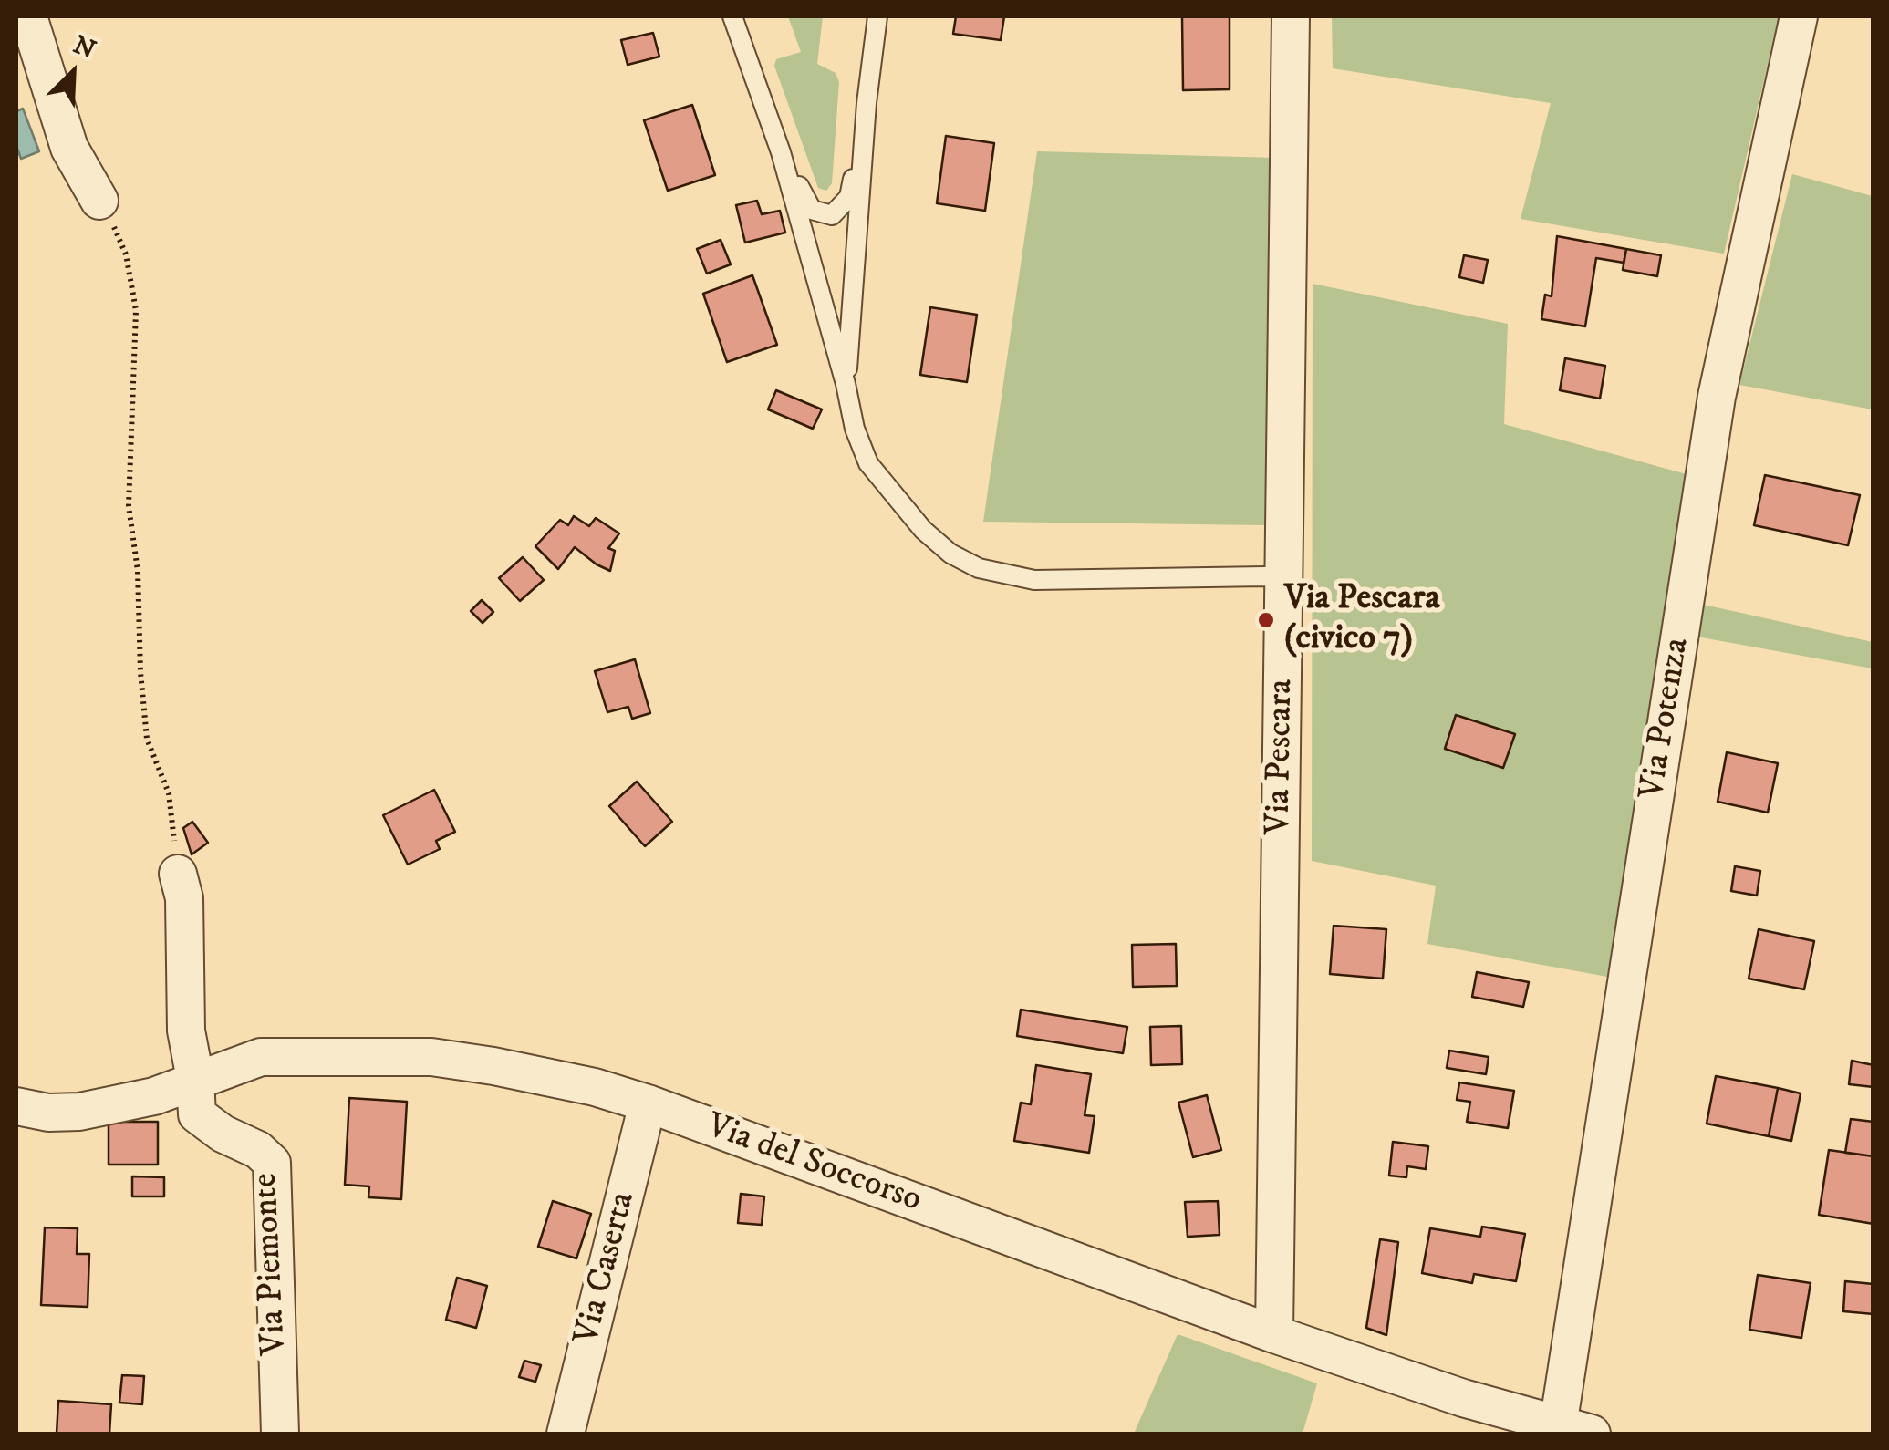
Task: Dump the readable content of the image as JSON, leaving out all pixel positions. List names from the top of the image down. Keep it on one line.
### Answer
{"streets":{"street":["Via Potenza","Via Pescara","Via del Soccorso","Via Piemonte","Via Caserta"]},"crossings":[["Via Potenza","Via del Soccorso"],["Via Pescara","Via del Soccorso"],["Via del Soccorso","Via Piemonte"],["Via del Soccorso","Via Caserta"]],"places":["Via Pescara (civico 7)"],"north":"top right"}
